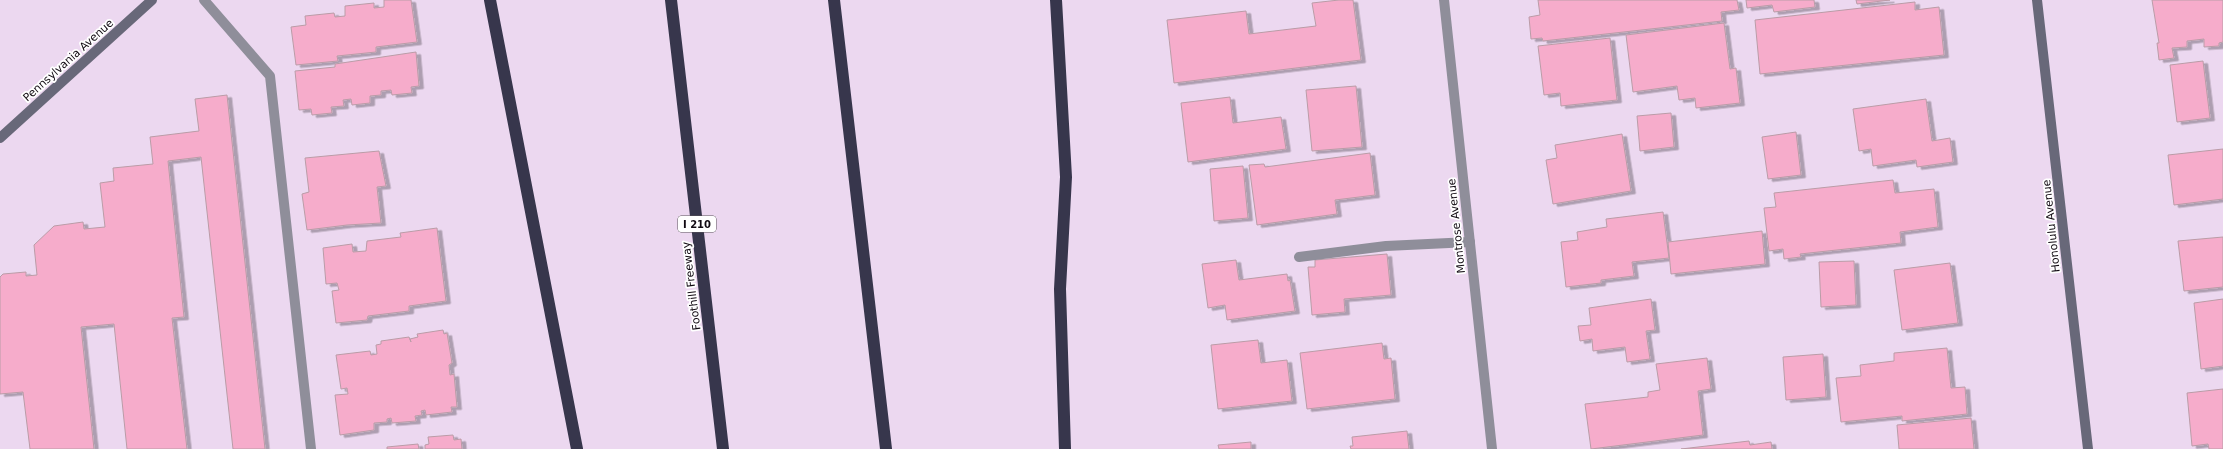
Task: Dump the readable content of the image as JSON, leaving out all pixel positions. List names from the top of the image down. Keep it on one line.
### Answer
{"streets":{"highway":["I 210","Foothill Freeway"],"main road":["Pennsylvania Avenue","Honolulu Avenue"],"street":["Montrose Avenue"]}}
